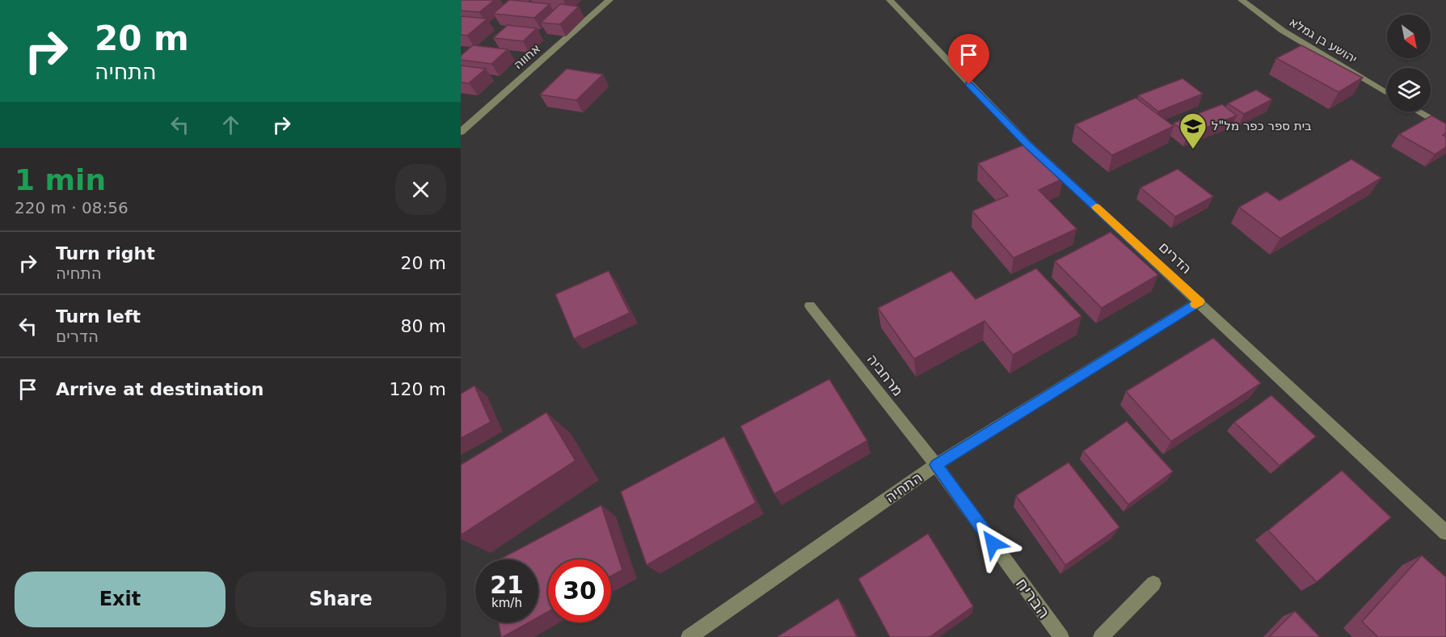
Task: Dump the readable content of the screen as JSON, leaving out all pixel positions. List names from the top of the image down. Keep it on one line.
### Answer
{"streets":{"street":["יהושע בן גמלא","אחווה","הדרים","מרחביה","התחיה","הבריח"]},"crossings":[["הדרים","התחיה"],["מרחביה","התחיה"],["מרחביה","הבריח"],["התחיה","הבריח"]],"places":{"school or university":["בית ספר כפר מל\"ל"]},"north":"bottom right","page":{"turn":["20 m","התחיה"],"heading":["1 min","220 m · 08:56"],"list":[{"name":"Turn right","note":"התחיה","value":"20 m"},{"name":"Turn left","note":"הדרים","value":"80 m"},{"name":"Arrive at destination","value":"120 m"}],"speed":"21 km/h","limit":"30","buttons":["Exit","Share"]}}
